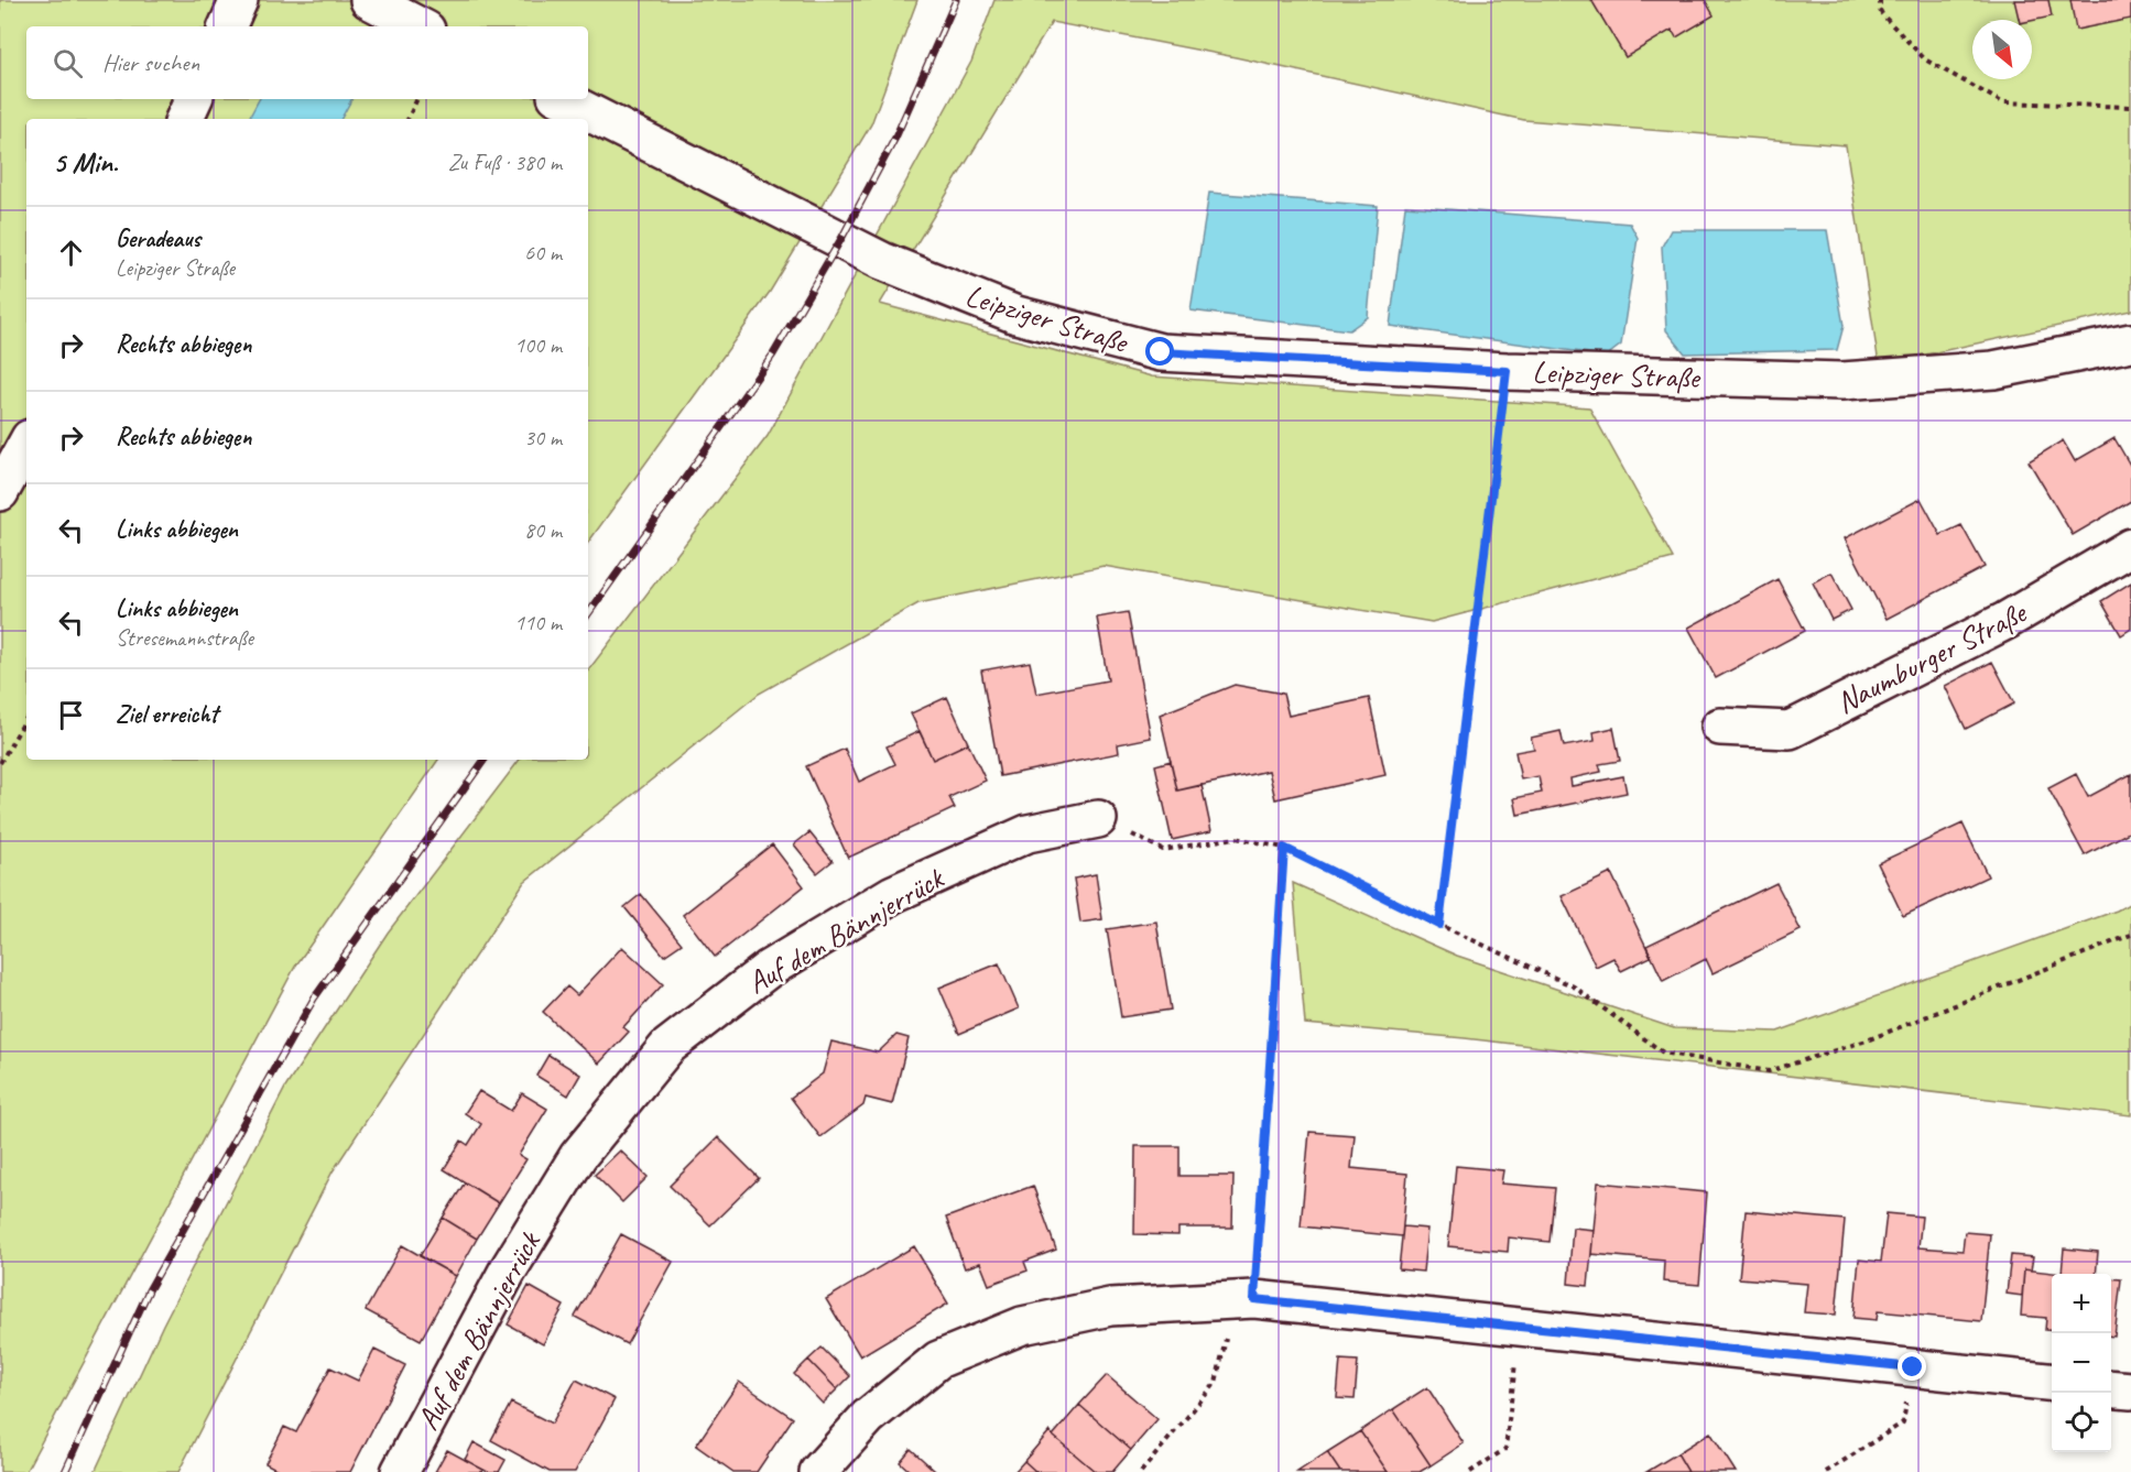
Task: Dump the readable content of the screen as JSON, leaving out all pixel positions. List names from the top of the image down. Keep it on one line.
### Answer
{"streets":{"street":["Leipziger Straße","Naumburger Straße","Auf dem Bännjerrück"]},"north":"bottom right","page":{"search":"Hier suchen","heading":["5 Min.","Zu Fuß · 380 m"],"list":[["Geradeaus","Leipziger Straße","60 m"],["Rechts abbiegen","100 m"],["Rechts abbiegen","30 m"],["Links abbiegen","80 m"],["Links abbiegen","Stresemannstraße","110 m"],"Ziel erreicht"],"map_buttons":["+","−"]}}
